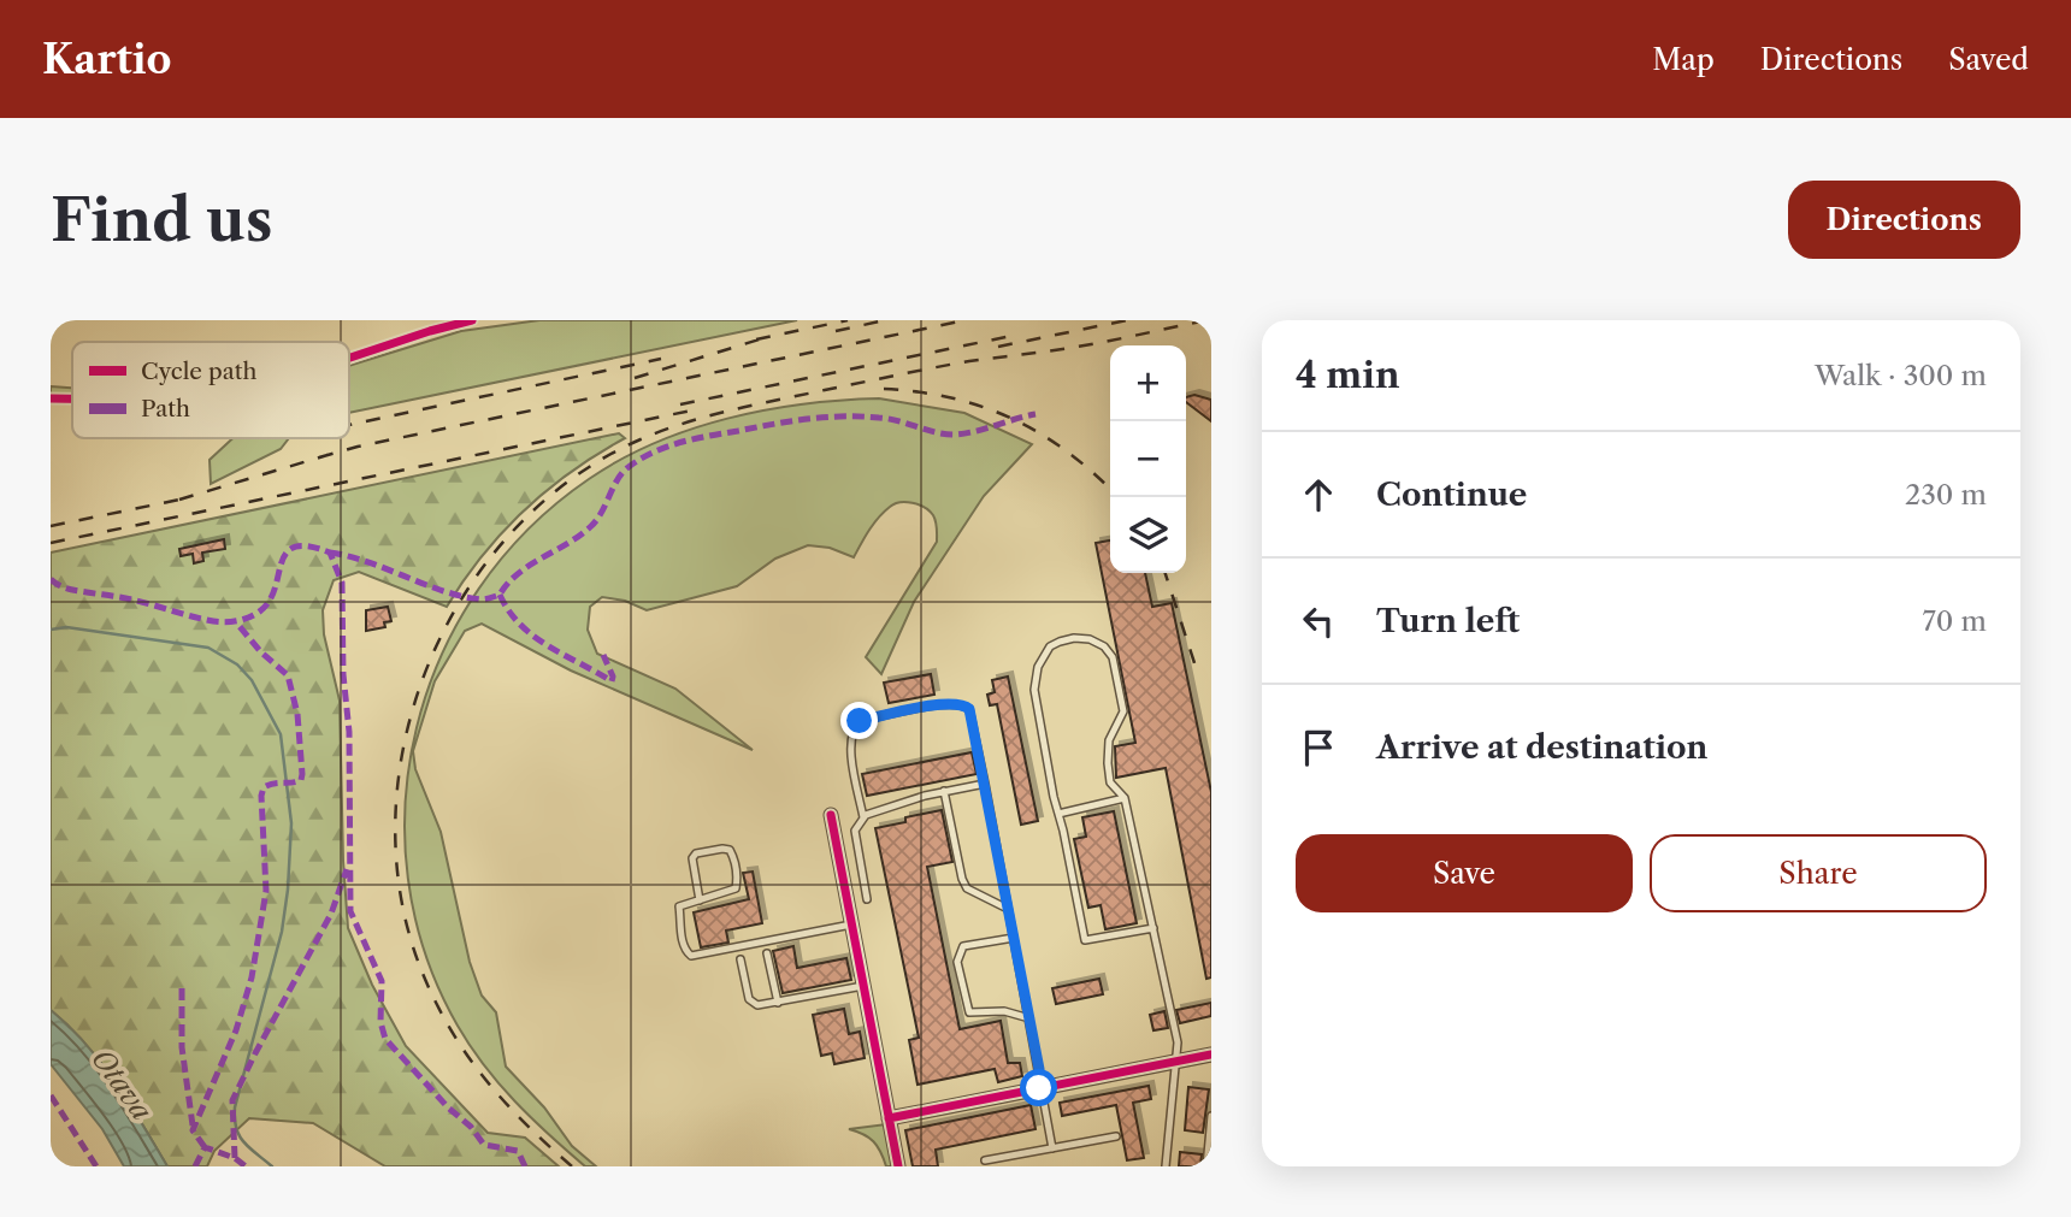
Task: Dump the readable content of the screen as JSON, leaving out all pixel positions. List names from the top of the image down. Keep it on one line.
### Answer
{"water":["Otava"],"legend":["Cycle path","Path"],"page":{"header":"Kartio","nav":["Map","Directions","Saved"],"buttons":["Directions",["Save","Share"]],"title":"Find us","heading":["4 min","Walk · 300 m"],"map_buttons":["+","−"],"list":[["Continue","230 m"],["Turn left","70 m"],"Arrive at destination"]}}
